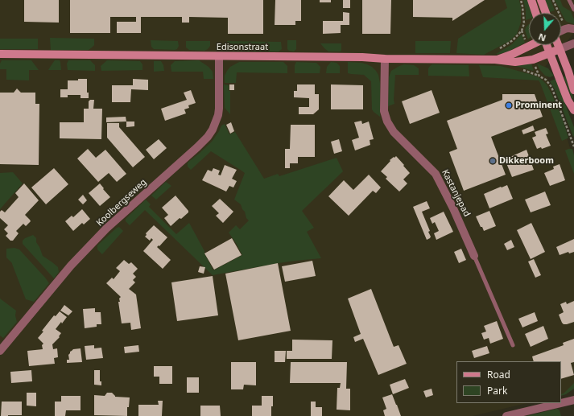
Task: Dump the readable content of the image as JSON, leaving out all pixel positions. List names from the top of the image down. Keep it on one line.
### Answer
{"streets":{"street":["Edisonstraat","Kastanjepad","Koolbergseweg"]},"crossings":[["Edisonstraat","Kastanjepad"],["Edisonstraat","Koolbergseweg"]],"places":["Prominent","Dikkerboom"],"legend":["Road","Park"],"north":"bottom"}
